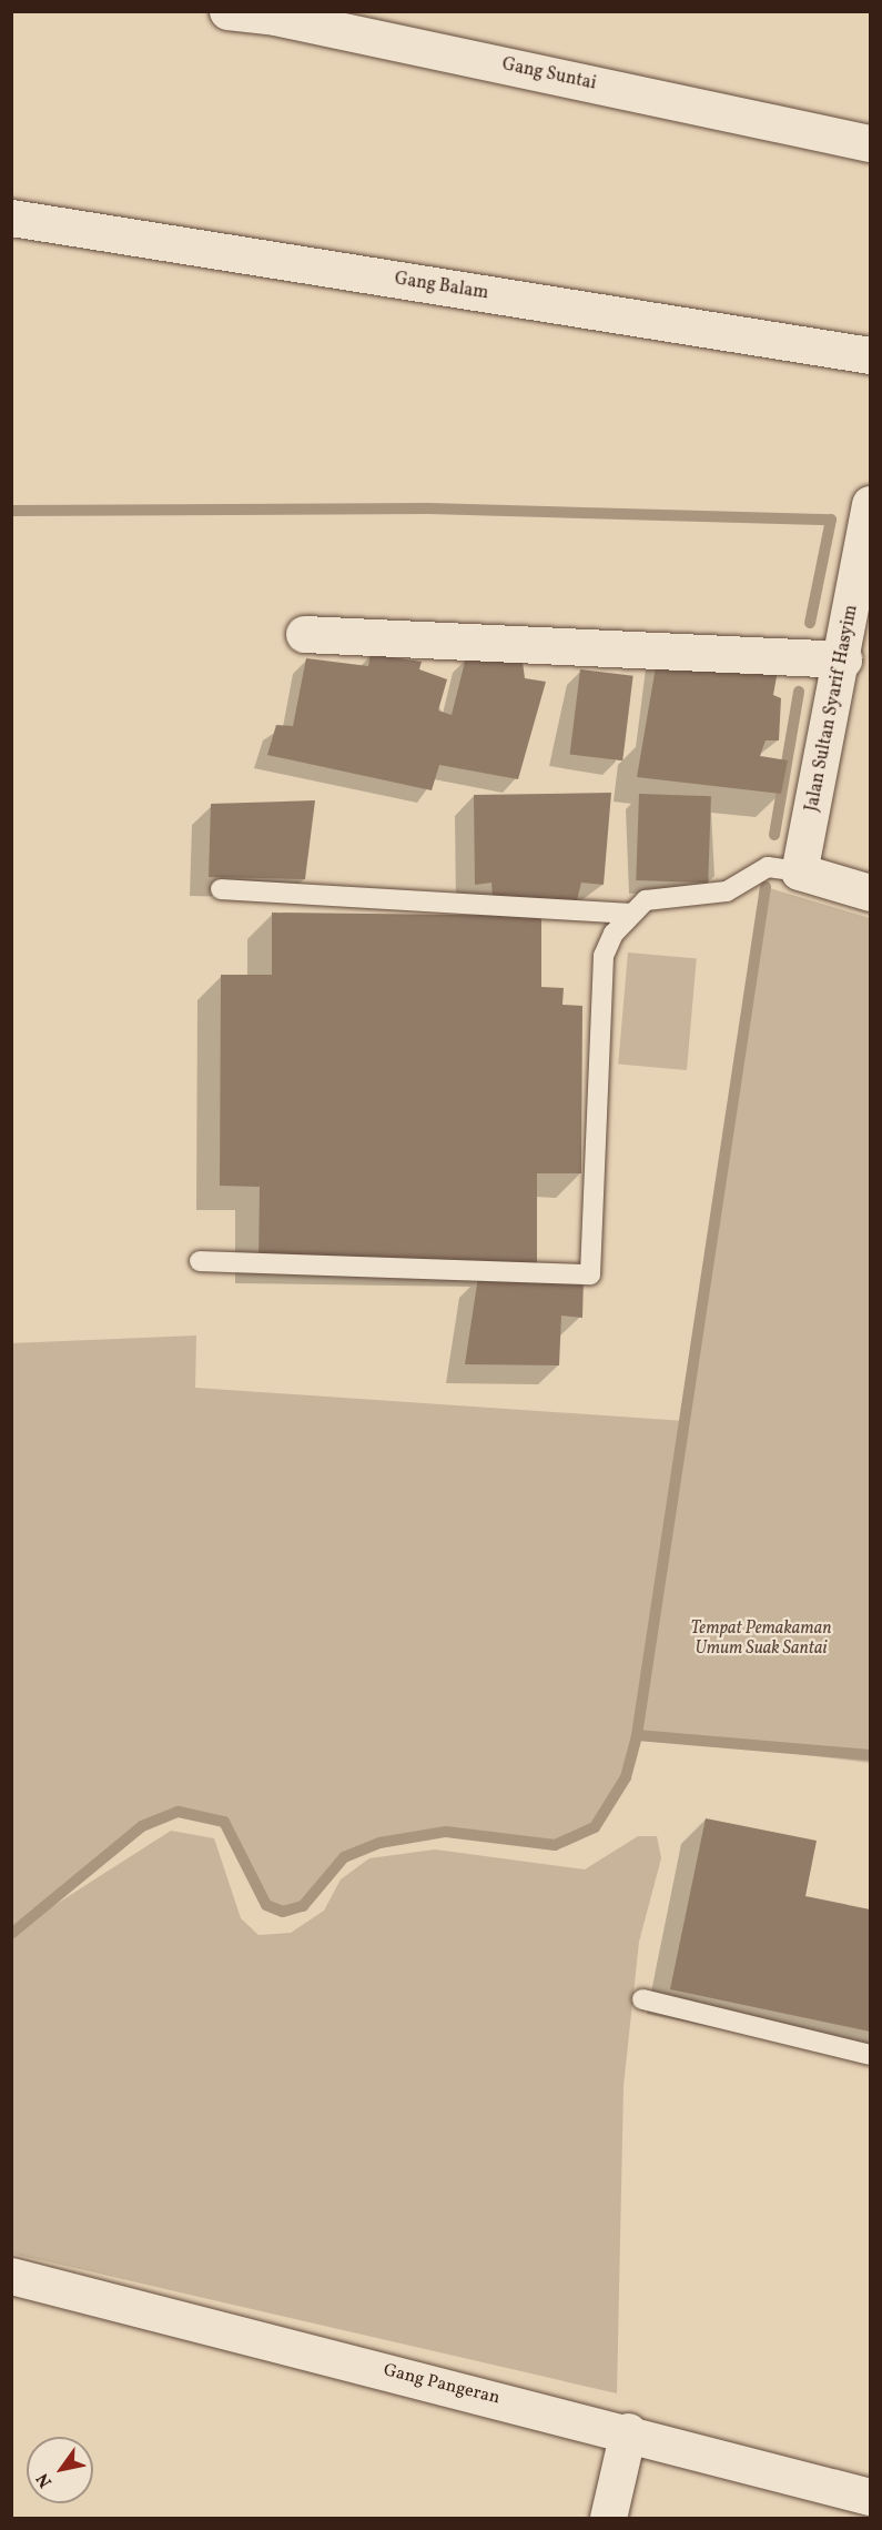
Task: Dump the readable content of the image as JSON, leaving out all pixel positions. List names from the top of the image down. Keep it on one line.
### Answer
{"streets":{"street":["Gang Suntai","Gang Balam","Jalan Sultan Syarif Hasyim","Gang Pangeran"]},"parks":["Tempat Pemakaman Umum Suak Santai"],"north":"bottom left"}
